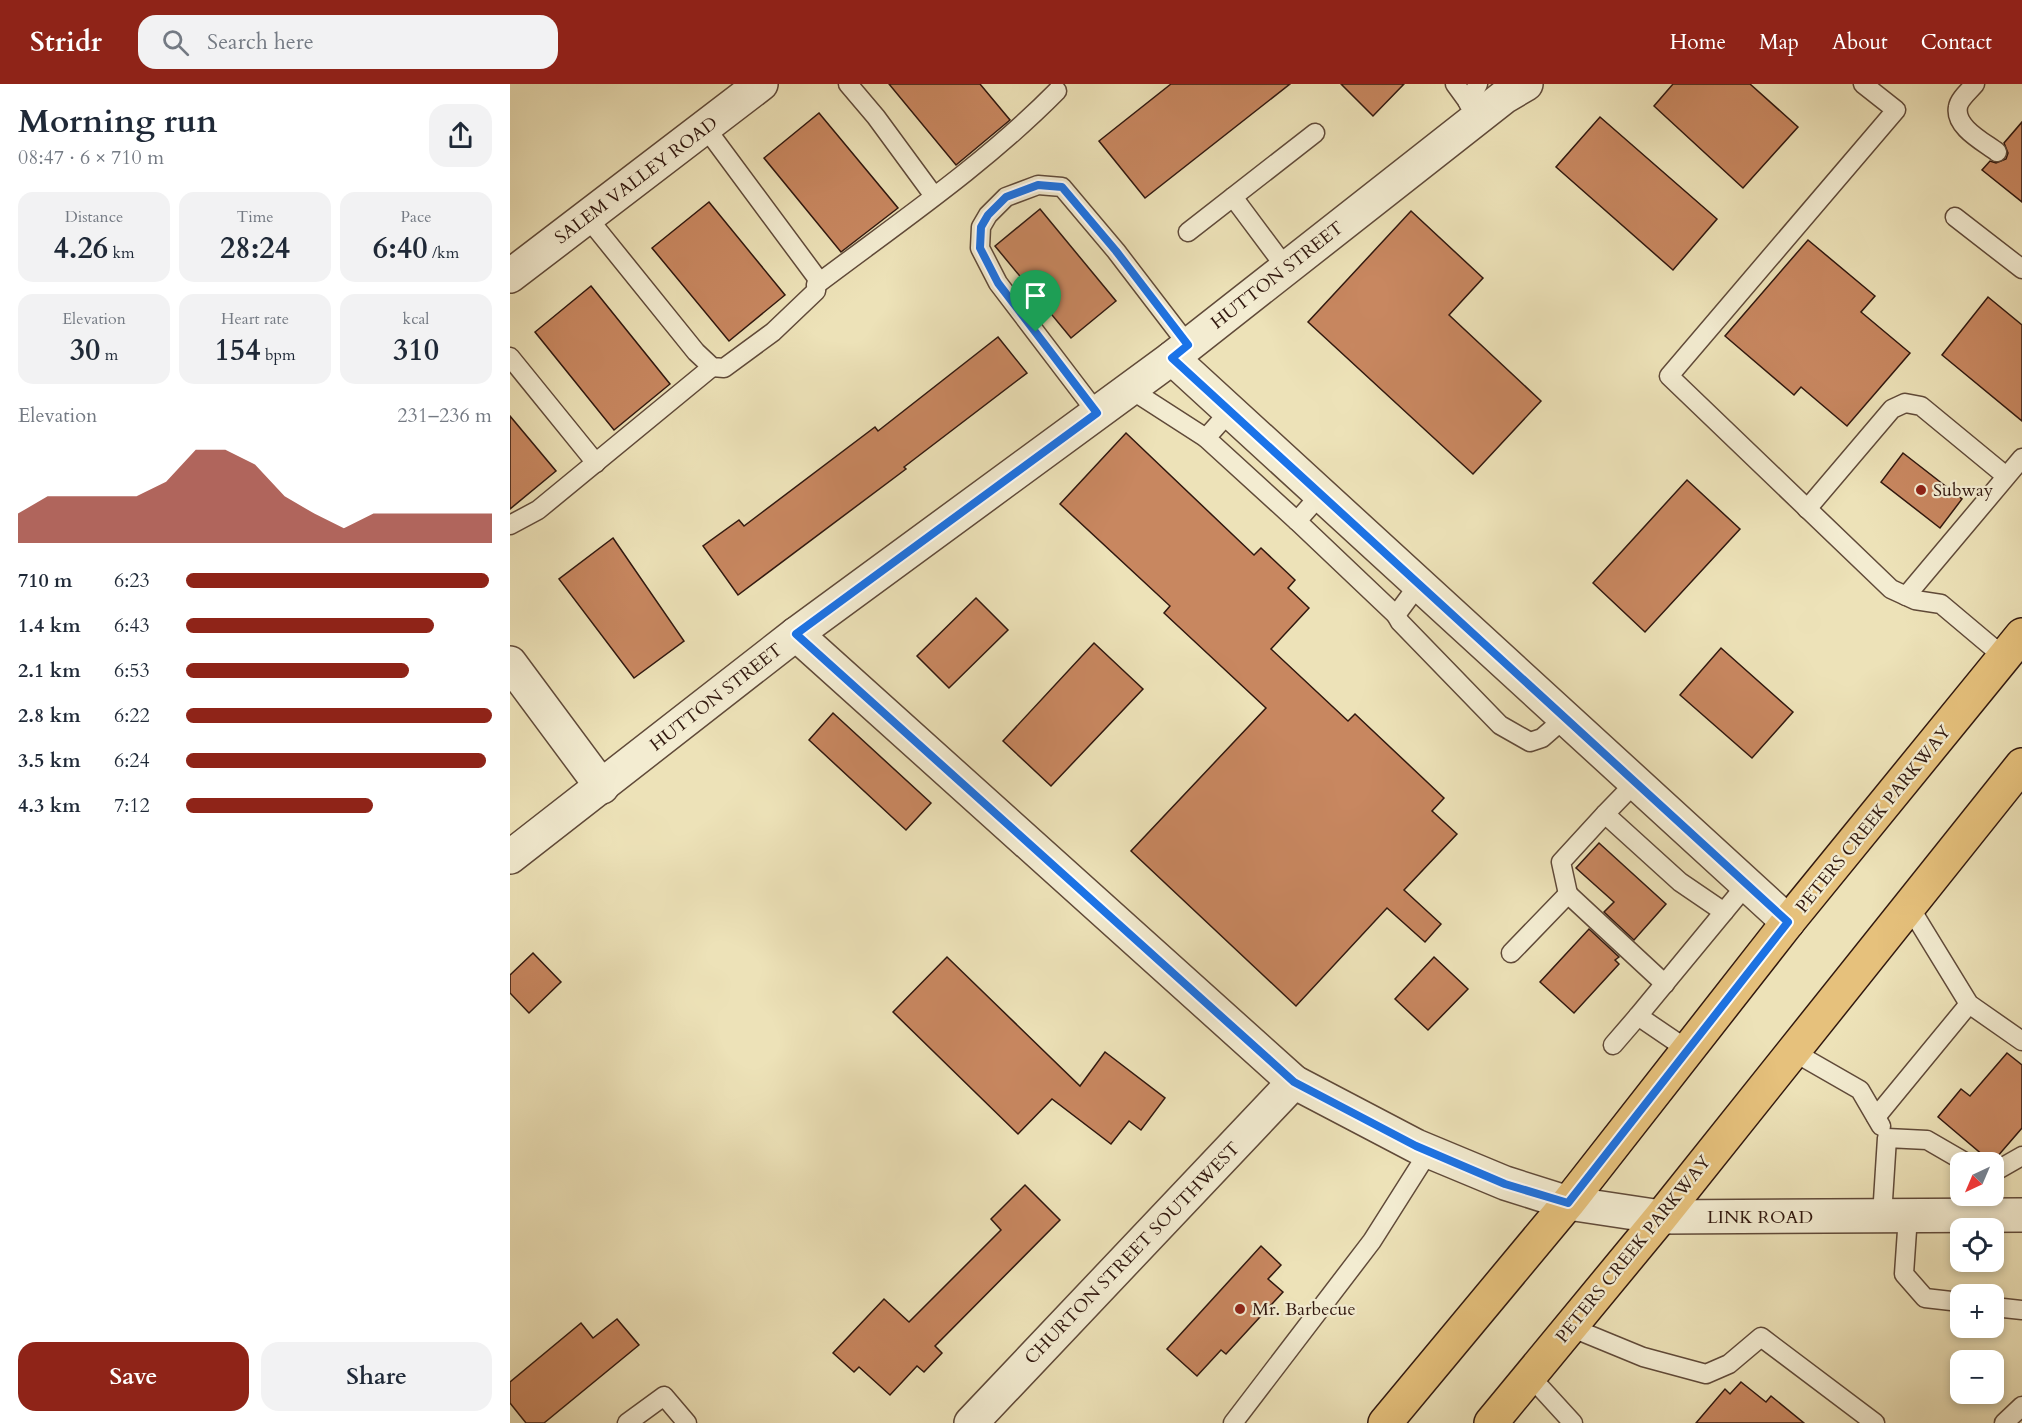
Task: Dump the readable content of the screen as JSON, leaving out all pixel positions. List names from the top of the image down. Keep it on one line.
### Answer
{"streets":{"main road":["PETERS CREEK PARKWAY"],"street":["SALEM VALLEY ROAD","HUTTON STREET","LINK ROAD","CHURTON STREET SOUTHWEST"]},"crossings":[["HUTTON STREET","LINK ROAD"],["PETERS CREEK PARKWAY","LINK ROAD"],["LINK ROAD","CHURTON STREET SOUTHWEST"]],"places":["Subway","Mr. Barbecue"],"north":"bottom left","page":{"header":"Stridr","search":"Search here","nav":["Home","Map","About","Contact"],"heading":["Morning run","08:47 · 6 × 710 m"],"stats":[["Distance","4.26 km"],["Time","28:24"],["Pace","6:40 /km"],["Elevation","30 m"],["Heart rate","154 bpm"],["kcal","310"]],"chart":["Elevation","231–236 m"],"list":[{"name":"710 m","note":"6:23"},{"name":"1.4 km","note":"6:43"},{"name":"2.1 km","note":"6:53"},{"name":"2.8 km","note":"6:22"},{"name":"3.5 km","note":"6:24"},{"name":"4.3 km","note":"7:12"}],"map_buttons":["+","−"],"buttons":["Save","Share"]}}
